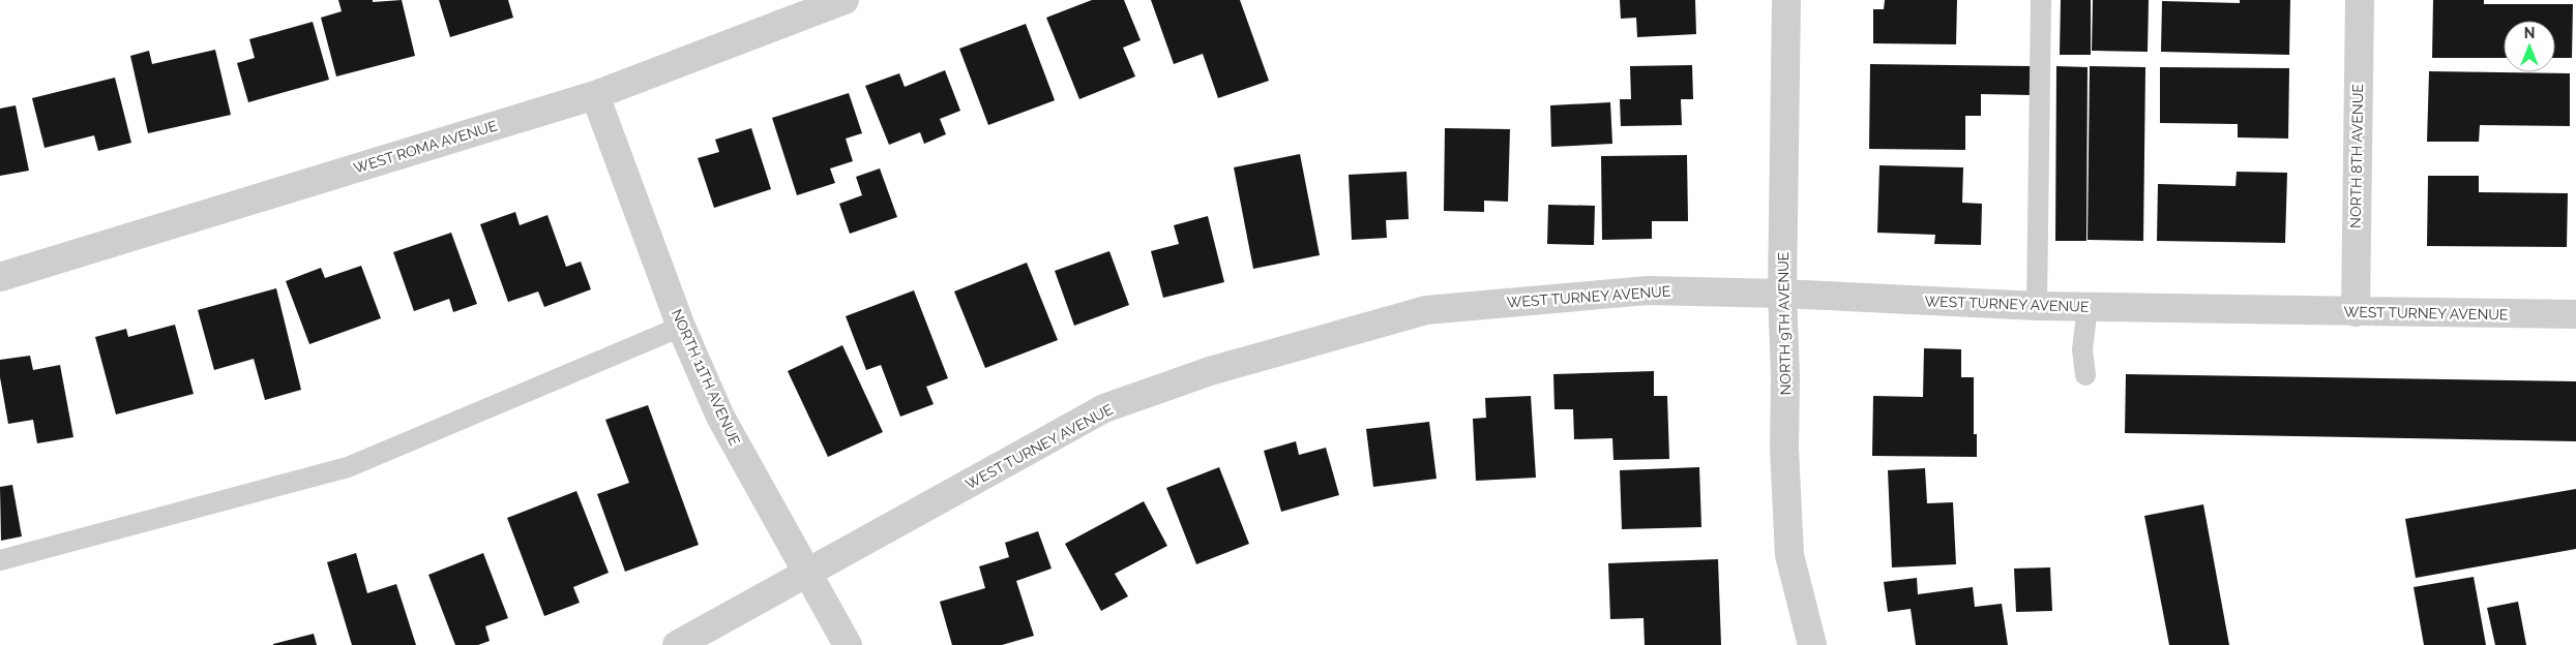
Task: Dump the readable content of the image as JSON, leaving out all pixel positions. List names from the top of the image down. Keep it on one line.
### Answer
{"streets":{"street":["WEST ROMA AVENUE","NORTH 8TH AVENUE","WEST TURNEY AVENUE","NORTH 9TH AVENUE","NORTH 11TH AVENUE"]},"crossings":[["WEST ROMA AVENUE","NORTH 11TH AVENUE"],["NORTH 8TH AVENUE","WEST TURNEY AVENUE"],["WEST TURNEY AVENUE","NORTH 9TH AVENUE"],["WEST TURNEY AVENUE","NORTH 11TH AVENUE"]],"north":"top"}
